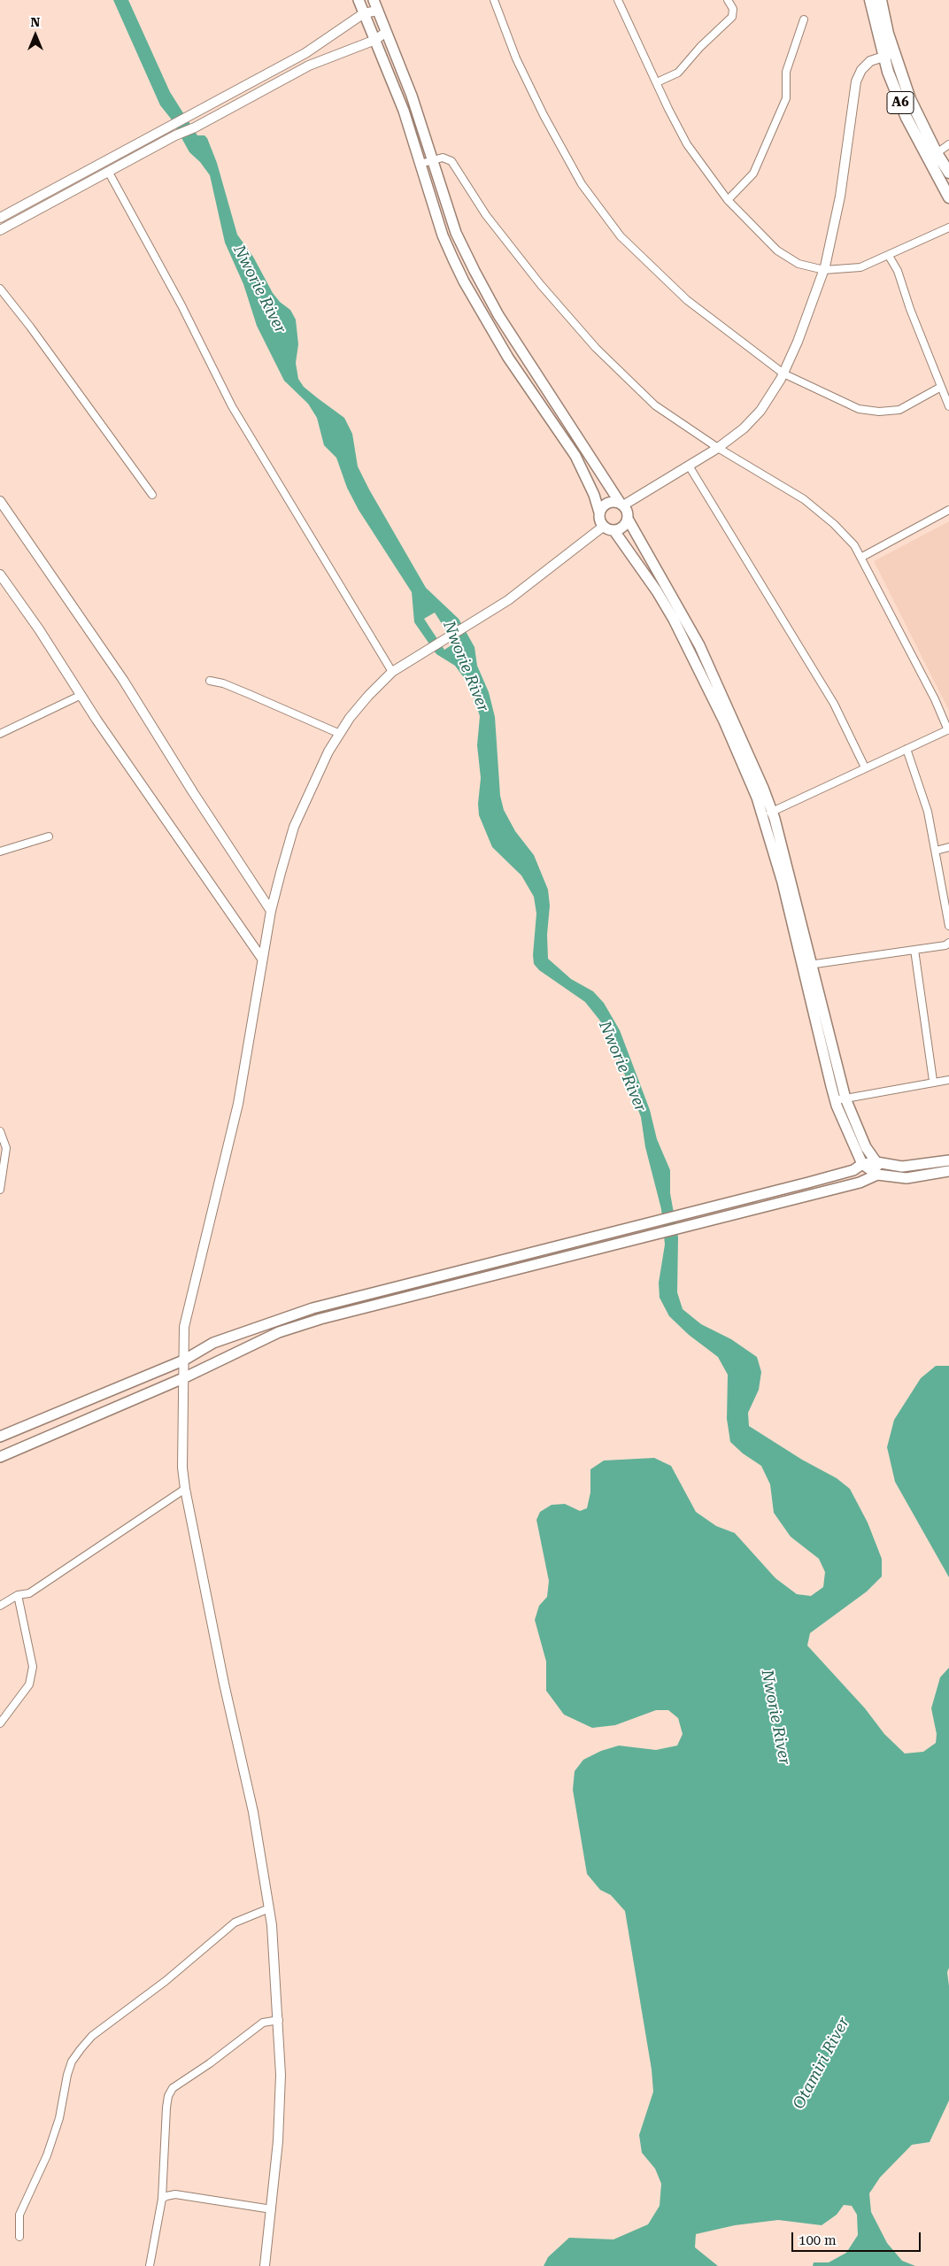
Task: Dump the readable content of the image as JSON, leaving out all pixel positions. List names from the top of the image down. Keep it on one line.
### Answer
{"streets":{"highway":["A6"]},"water":["Nworie River","Otamiri River"],"scale_bar":"100 m","north":"top"}
